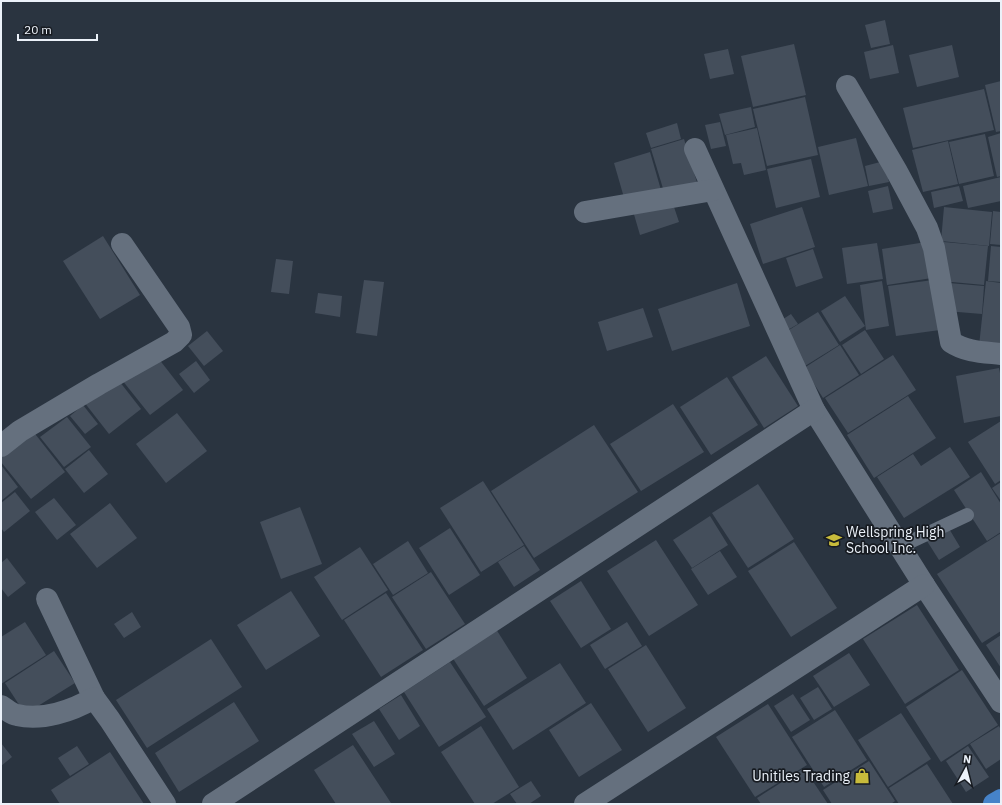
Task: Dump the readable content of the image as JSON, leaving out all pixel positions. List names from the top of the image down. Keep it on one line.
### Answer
{"places":{"school or university":["Wellspring High School Inc."],"shop":["Unitiles Trading"]},"scale_bar":"20 m","north":"top"}
